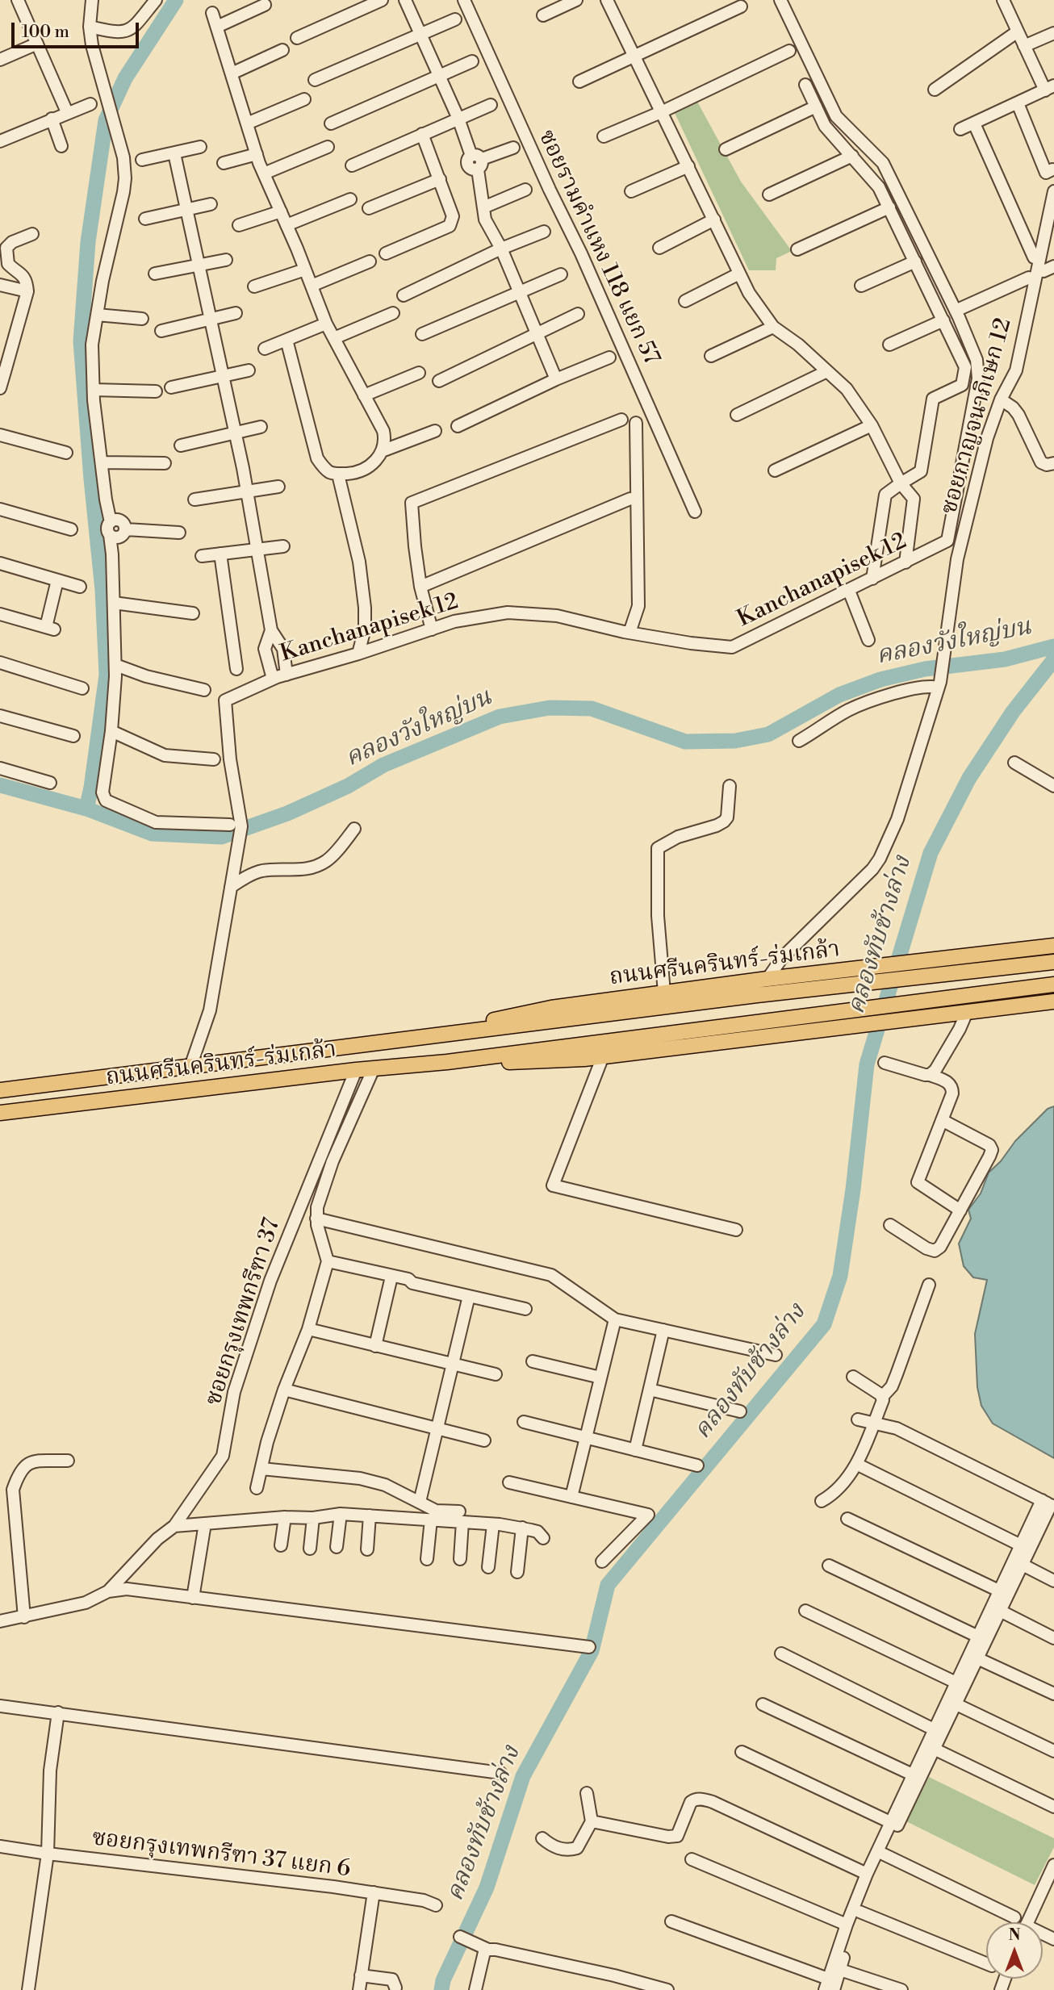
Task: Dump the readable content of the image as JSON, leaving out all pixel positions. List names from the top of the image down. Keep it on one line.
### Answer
{"streets":{"main road":["ถนนศรีนครินทร์-ร่มเกล้า"],"street":["ซอยรามคำแหง 118 แยก 57","ซอยกาญจนาภิเษก 12","Kanchanapisek 12","ซอยกรุงเทพกรีฑา 37","ซอยกรุงเทพกรีฑา 37 แยก 6"]},"crossings":[["ซอยกาญจนาภิเษก 12","ถนนศรีนครินทร์-ร่มเกล้า"],["ถนนศรีนครินทร์-ร่มเกล้า","ซอยกรุงเทพกรีฑา 37"]],"water":["คลองวังใหญ่บน","คลองทับช้างล่าง"],"scale_bar":"100 m","north":"top"}
